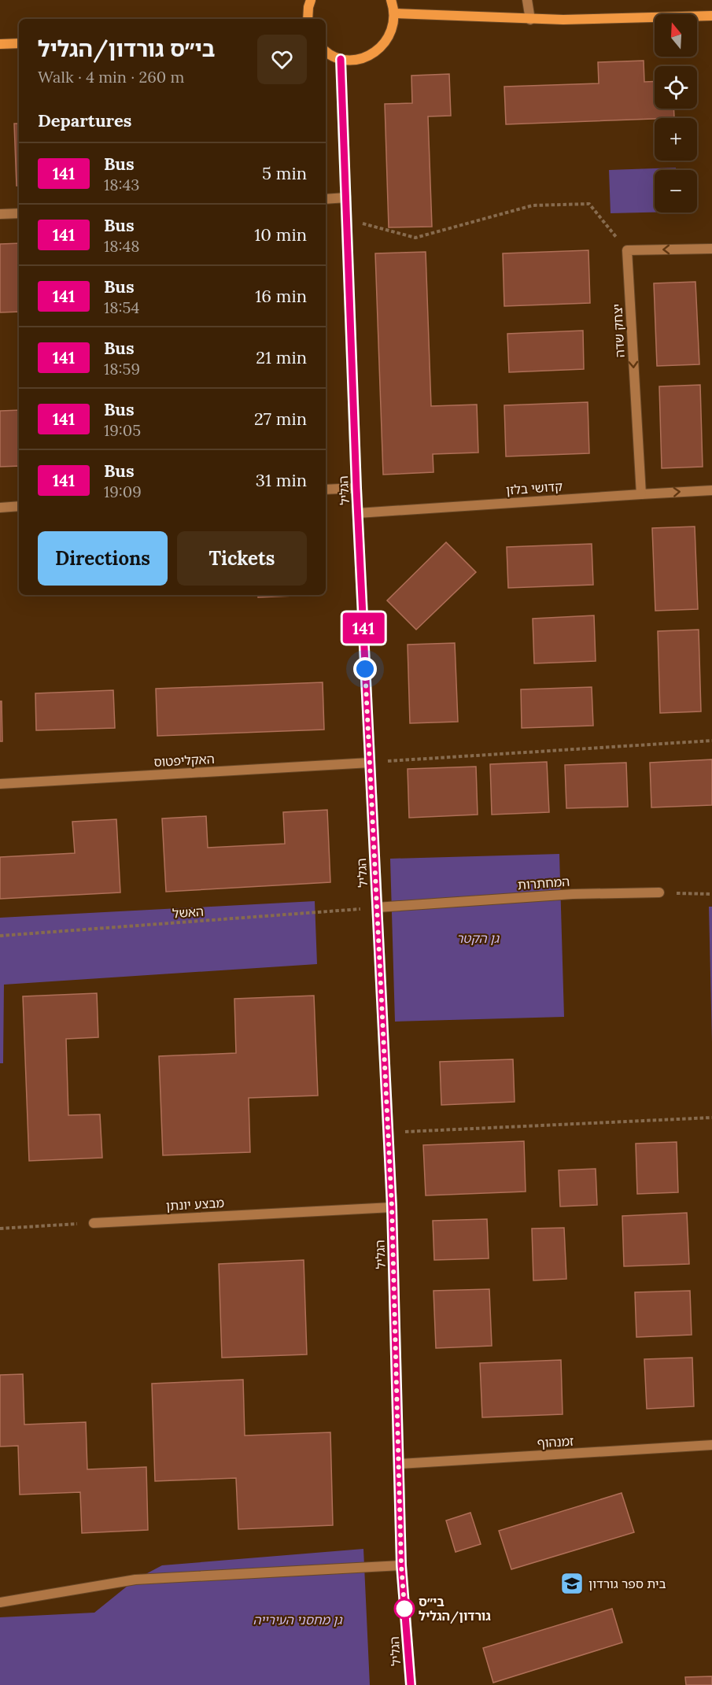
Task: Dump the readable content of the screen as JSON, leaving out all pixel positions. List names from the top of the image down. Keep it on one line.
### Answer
{"streets":{"street":["יצחק שדה","קדושי בלזן","הגליל","האקליפטוס","המחתרות","מבצע יונתן","זמנהוף"],"path":["האשל"]},"crossings":[["יצחק שדה","קדושי בלזן"],["קדושי בלזן","הגליל"],["הגליל","האקליפטוס"],["הגליל","המחתרות"],["הגליל","האשל"],["הגליל","מבצע יונתן"],["הגליל","זמנהוף"],["המחתרות","האשל"]],"one_way":["יצחק שדה"],"parks":["גן הקטר","גן מחסני העירייה"],"places":{"school or university":["בית ספר גורדון"],"other":["בי״ס גורדון/הגליל"]},"lines":["bus line 141"],"north":"top","page":{"on_map":"141","map_buttons":["+","−"],"heading":[["בי״ס גורדון/הגליל","Walk · 4 min · 260 m"],"Departures"],"list":[{"mark":"141","name":"Bus","note":"18:43","value":"5 min"},{"mark":"141","name":"Bus","note":"18:48","value":"10 min"},{"mark":"141","name":"Bus","note":"18:54","value":"16 min"},{"mark":"141","name":"Bus","note":"18:59","value":"21 min"},{"mark":"141","name":"Bus","note":"19:05","value":"27 min"},{"mark":"141","name":"Bus","note":"19:09","value":"31 min"}],"buttons":["Directions","Tickets"]}}
